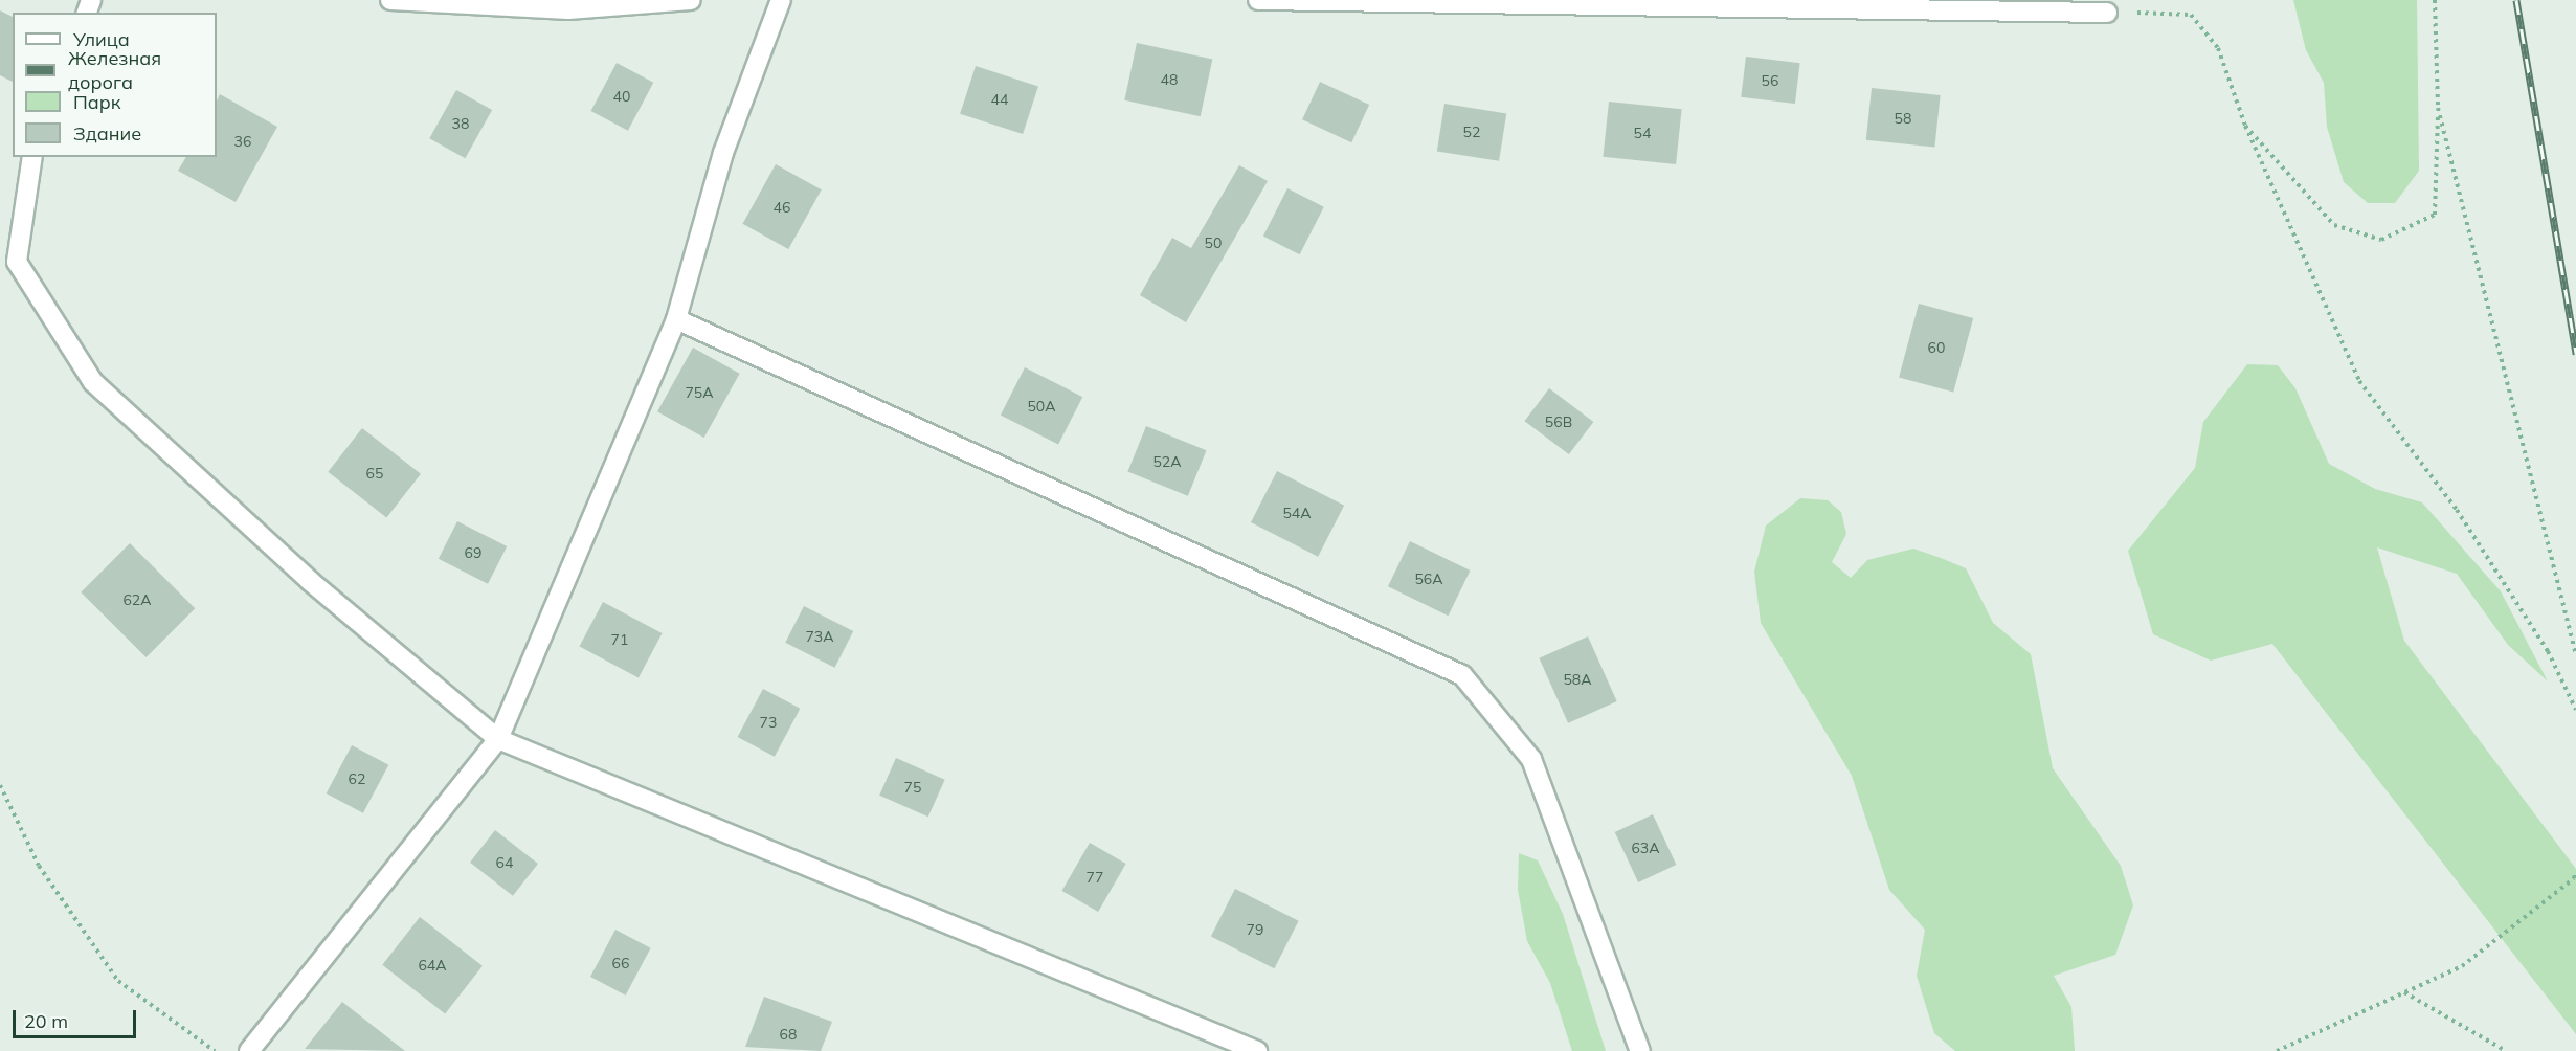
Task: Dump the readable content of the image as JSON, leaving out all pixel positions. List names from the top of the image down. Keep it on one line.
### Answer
{"house_numbers":["48","56","40","44","58","38","52","54","36","46","50","60","75А","50А","56В","52А","65","54А","69","56А","62А","73А","71","58А","73","62","75","63А","64","77","79","66","64А","68"],"legend":["Улица","Железная дорога","Парк","Здание"],"scale_bar":"20 m"}
